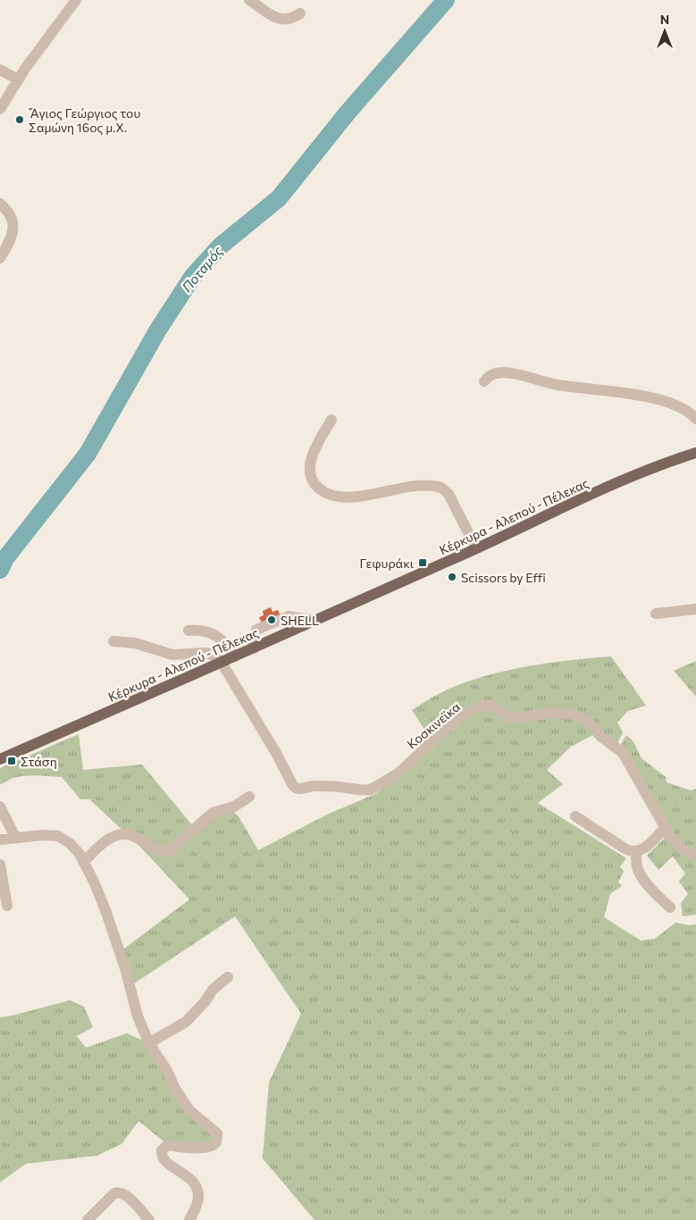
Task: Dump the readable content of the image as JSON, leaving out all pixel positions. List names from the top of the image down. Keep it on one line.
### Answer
{"streets":{"main road":["Κέρκυρα - Αλεπού - Πέλεκας"],"street":["Κοσκινεϊκα"]},"crossings":[["Κέρκυρα - Αλεπού - Πέλεκας","Κοσκινεϊκα"]],"water":["Ποταμός"],"places":{"other":["Ἄγιος Γεώργιος του Σαμώνη 16ος μ.Χ.","Scissors by Effi","SHELL"],"transit":["Γεφυράκι","Στάση"]},"north":"top"}
